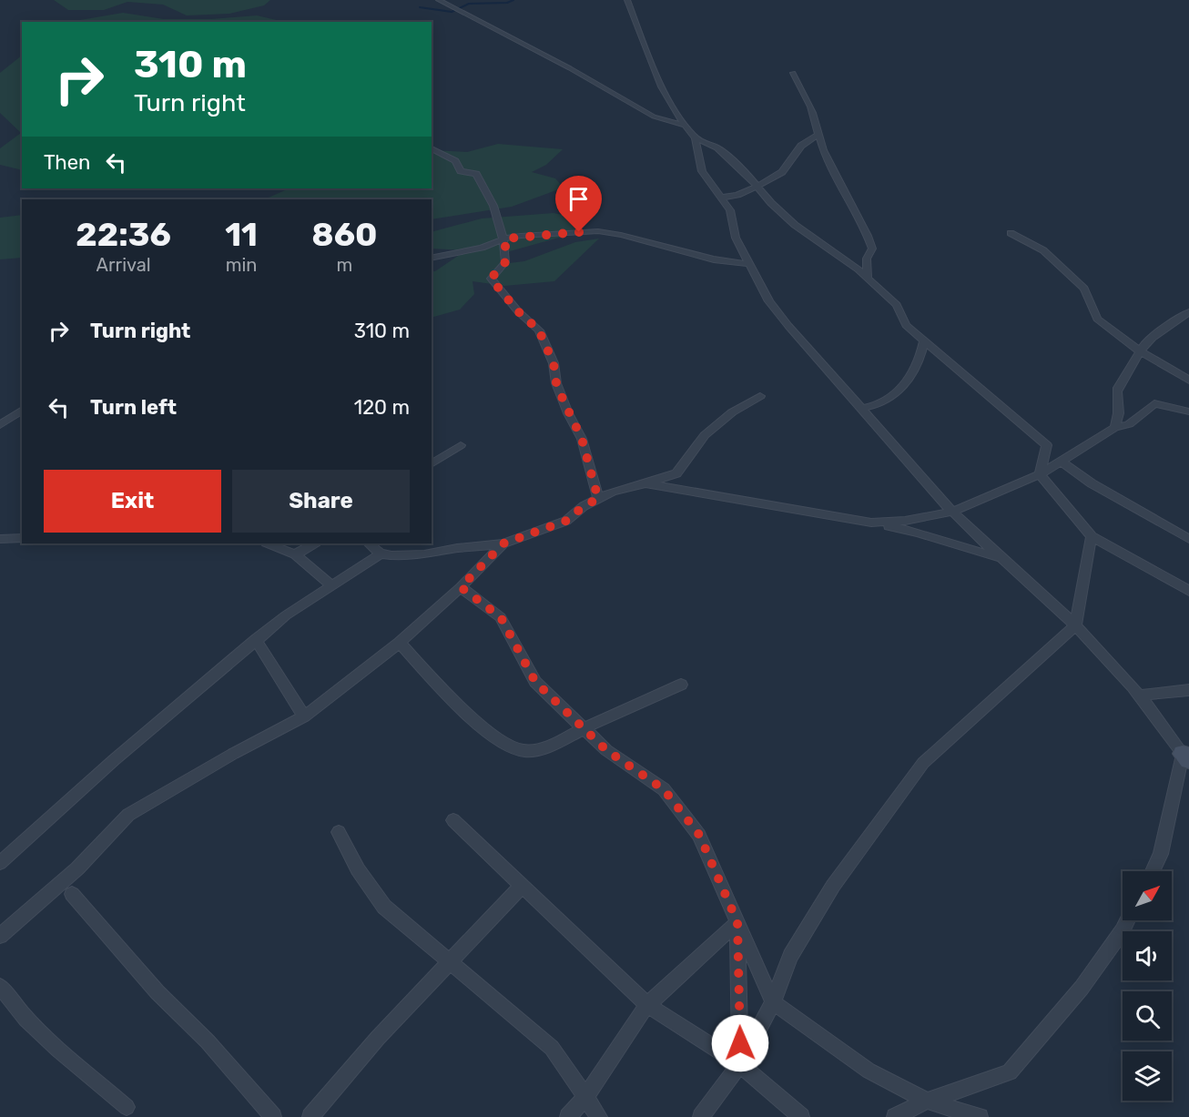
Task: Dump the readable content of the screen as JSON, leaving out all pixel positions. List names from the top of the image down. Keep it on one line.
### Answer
{"north":"top right","page":{"turn":["310 m","Turn right"],"then":"Then","eta":["22:36","Arrival","11","min","860","m"],"list":[{"name":"Turn right","value":"310 m"},{"name":"Turn left","value":"120 m"}],"buttons":["Exit","Share"]}}
